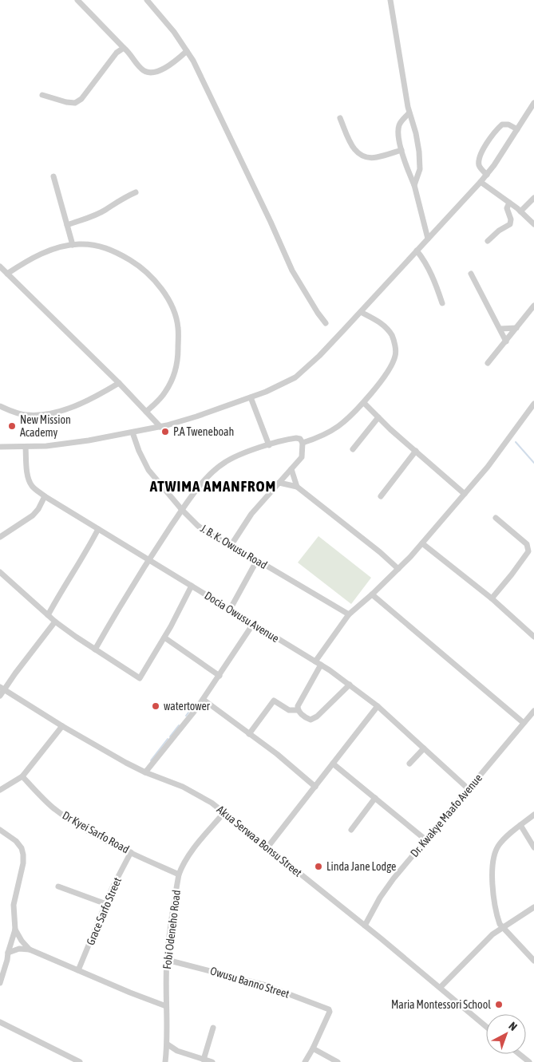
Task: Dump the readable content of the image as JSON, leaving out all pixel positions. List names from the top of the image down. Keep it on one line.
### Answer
{"streets":{"street":["J. B. K. Owusu Road","Docia Owusu Avenue","Dr. Kwakye Maafo Avenue","Dr Kyei Sarfo Road","Akua Serwaa Bonsu Street","Grace Sarfo Street","Fobi Odeneho Road","Owusu Banno Street"]},"crossings":[["Docia Owusu Avenue","Dr. Kwakye Maafo Avenue"],["Dr. Kwakye Maafo Avenue","Akua Serwaa Bonsu Street"],["Dr Kyei Sarfo Road","Grace Sarfo Street"],["Dr Kyei Sarfo Road","Fobi Odeneho Road"],["Akua Serwaa Bonsu Street","Fobi Odeneho Road"],["Fobi Odeneho Road","Owusu Banno Street"]],"districts":["ATWIMA AMANFROM"],"places":["New Mission Academy","P.A Tweneboah","watertower","Linda Jane Lodge","Maria Montessori School"],"north":"top right"}
